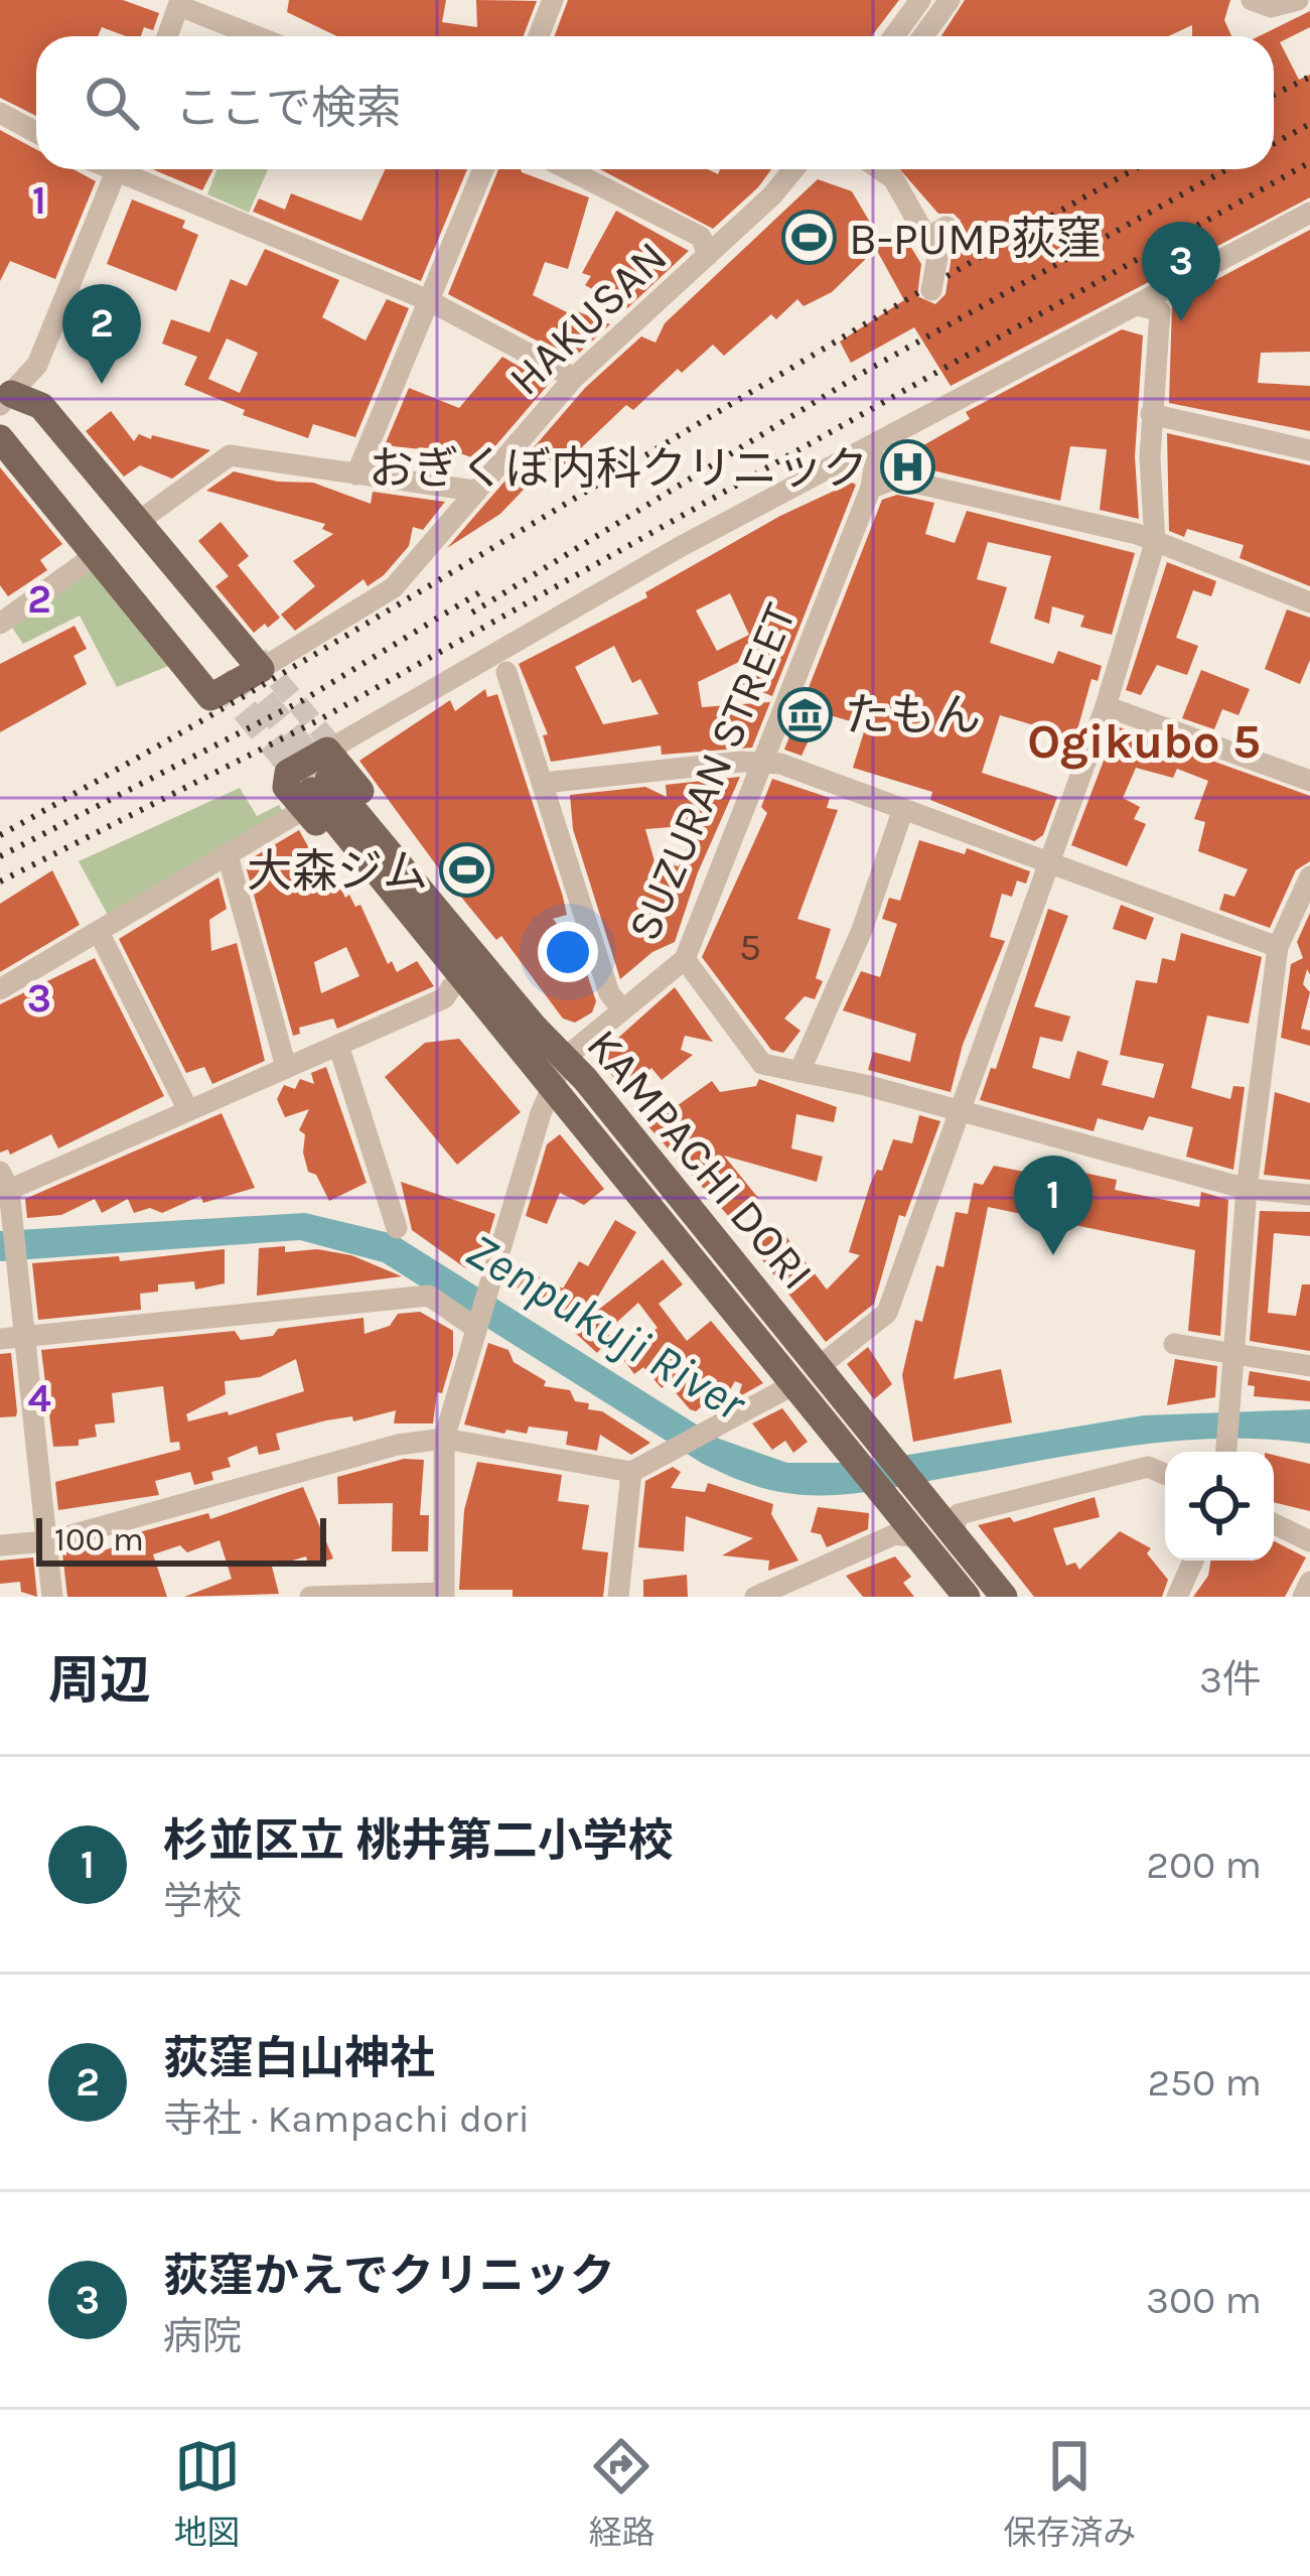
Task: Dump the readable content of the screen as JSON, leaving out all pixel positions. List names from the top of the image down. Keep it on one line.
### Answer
{"streets":{"main road":["KAMPACHI DORI"],"street":["HAKUSAN","SUZURAN STREET"]},"crossings":[["SUZURAN STREET","KAMPACHI DORI"]],"districts":["Ogikubo 5"],"water":["Zenpukuji River"],"places":{"sports":["B-PUMP荻窪","大森ジム"],"hospital":["おぎくぼ内科クリニック"],"museum":["たもん"]},"house_numbers":["5"],"scale_bar":"100 m","page":{"search":"ここで検索","pins":["3","2","1"],"scale":"100 m","heading":["周辺","3件"],"list":[{"mark":"1","name":"杉並区立 桃井第二小学校","note":"学校","value":"200 m"},{"mark":"2","name":"荻窪白山神社","note":"寺社 · Kampachi dori","value":"250 m"},{"mark":"3","name":"荻窪かえでクリニック","note":"病院","value":"300 m"}],"nav":["地図","経路","保存済み"]},"grid":{"rows":["1","2","3","4"]}}
